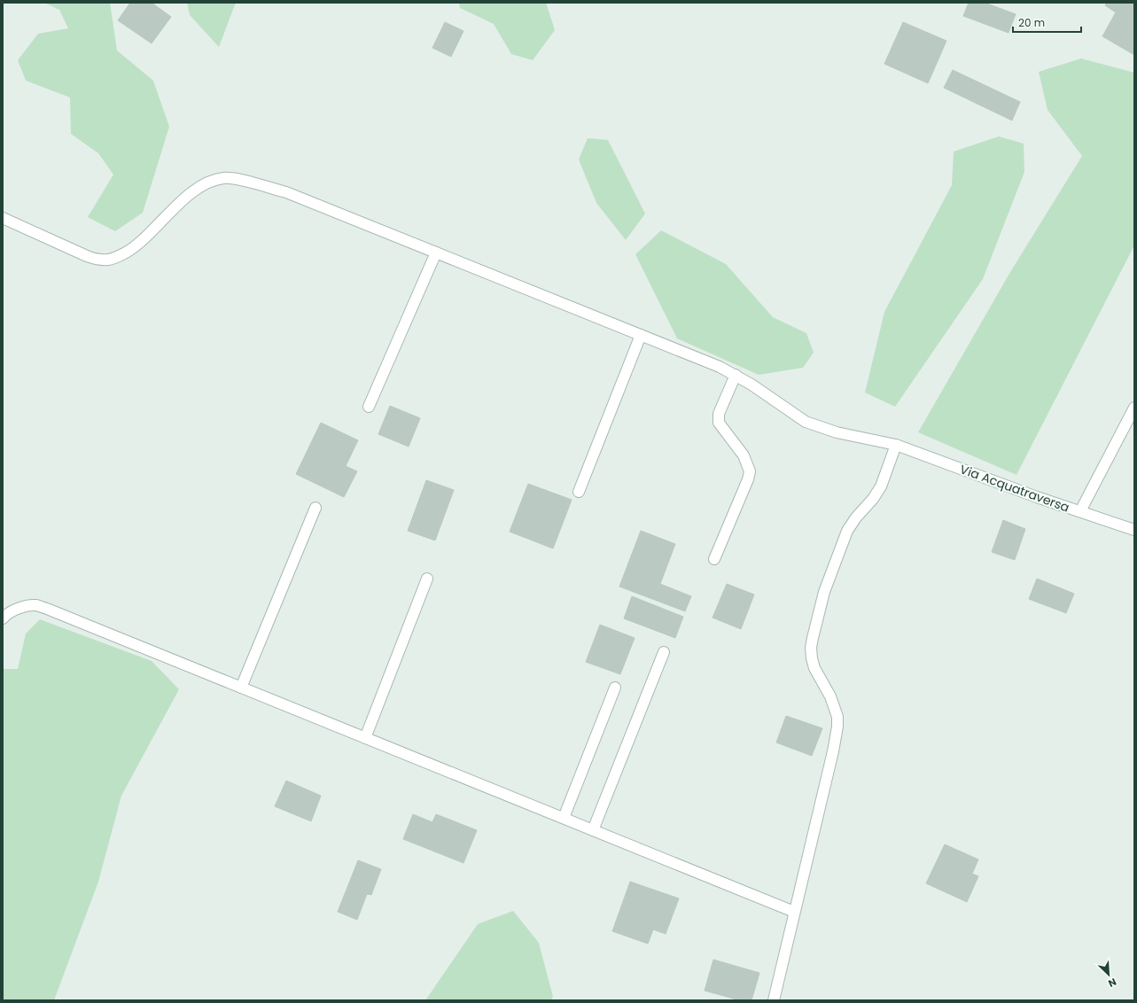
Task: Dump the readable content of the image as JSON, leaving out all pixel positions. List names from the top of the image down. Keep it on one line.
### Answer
{"streets":{"street":["Via Acquatraversa"]},"scale_bar":"20 m","north":"bottom right"}
